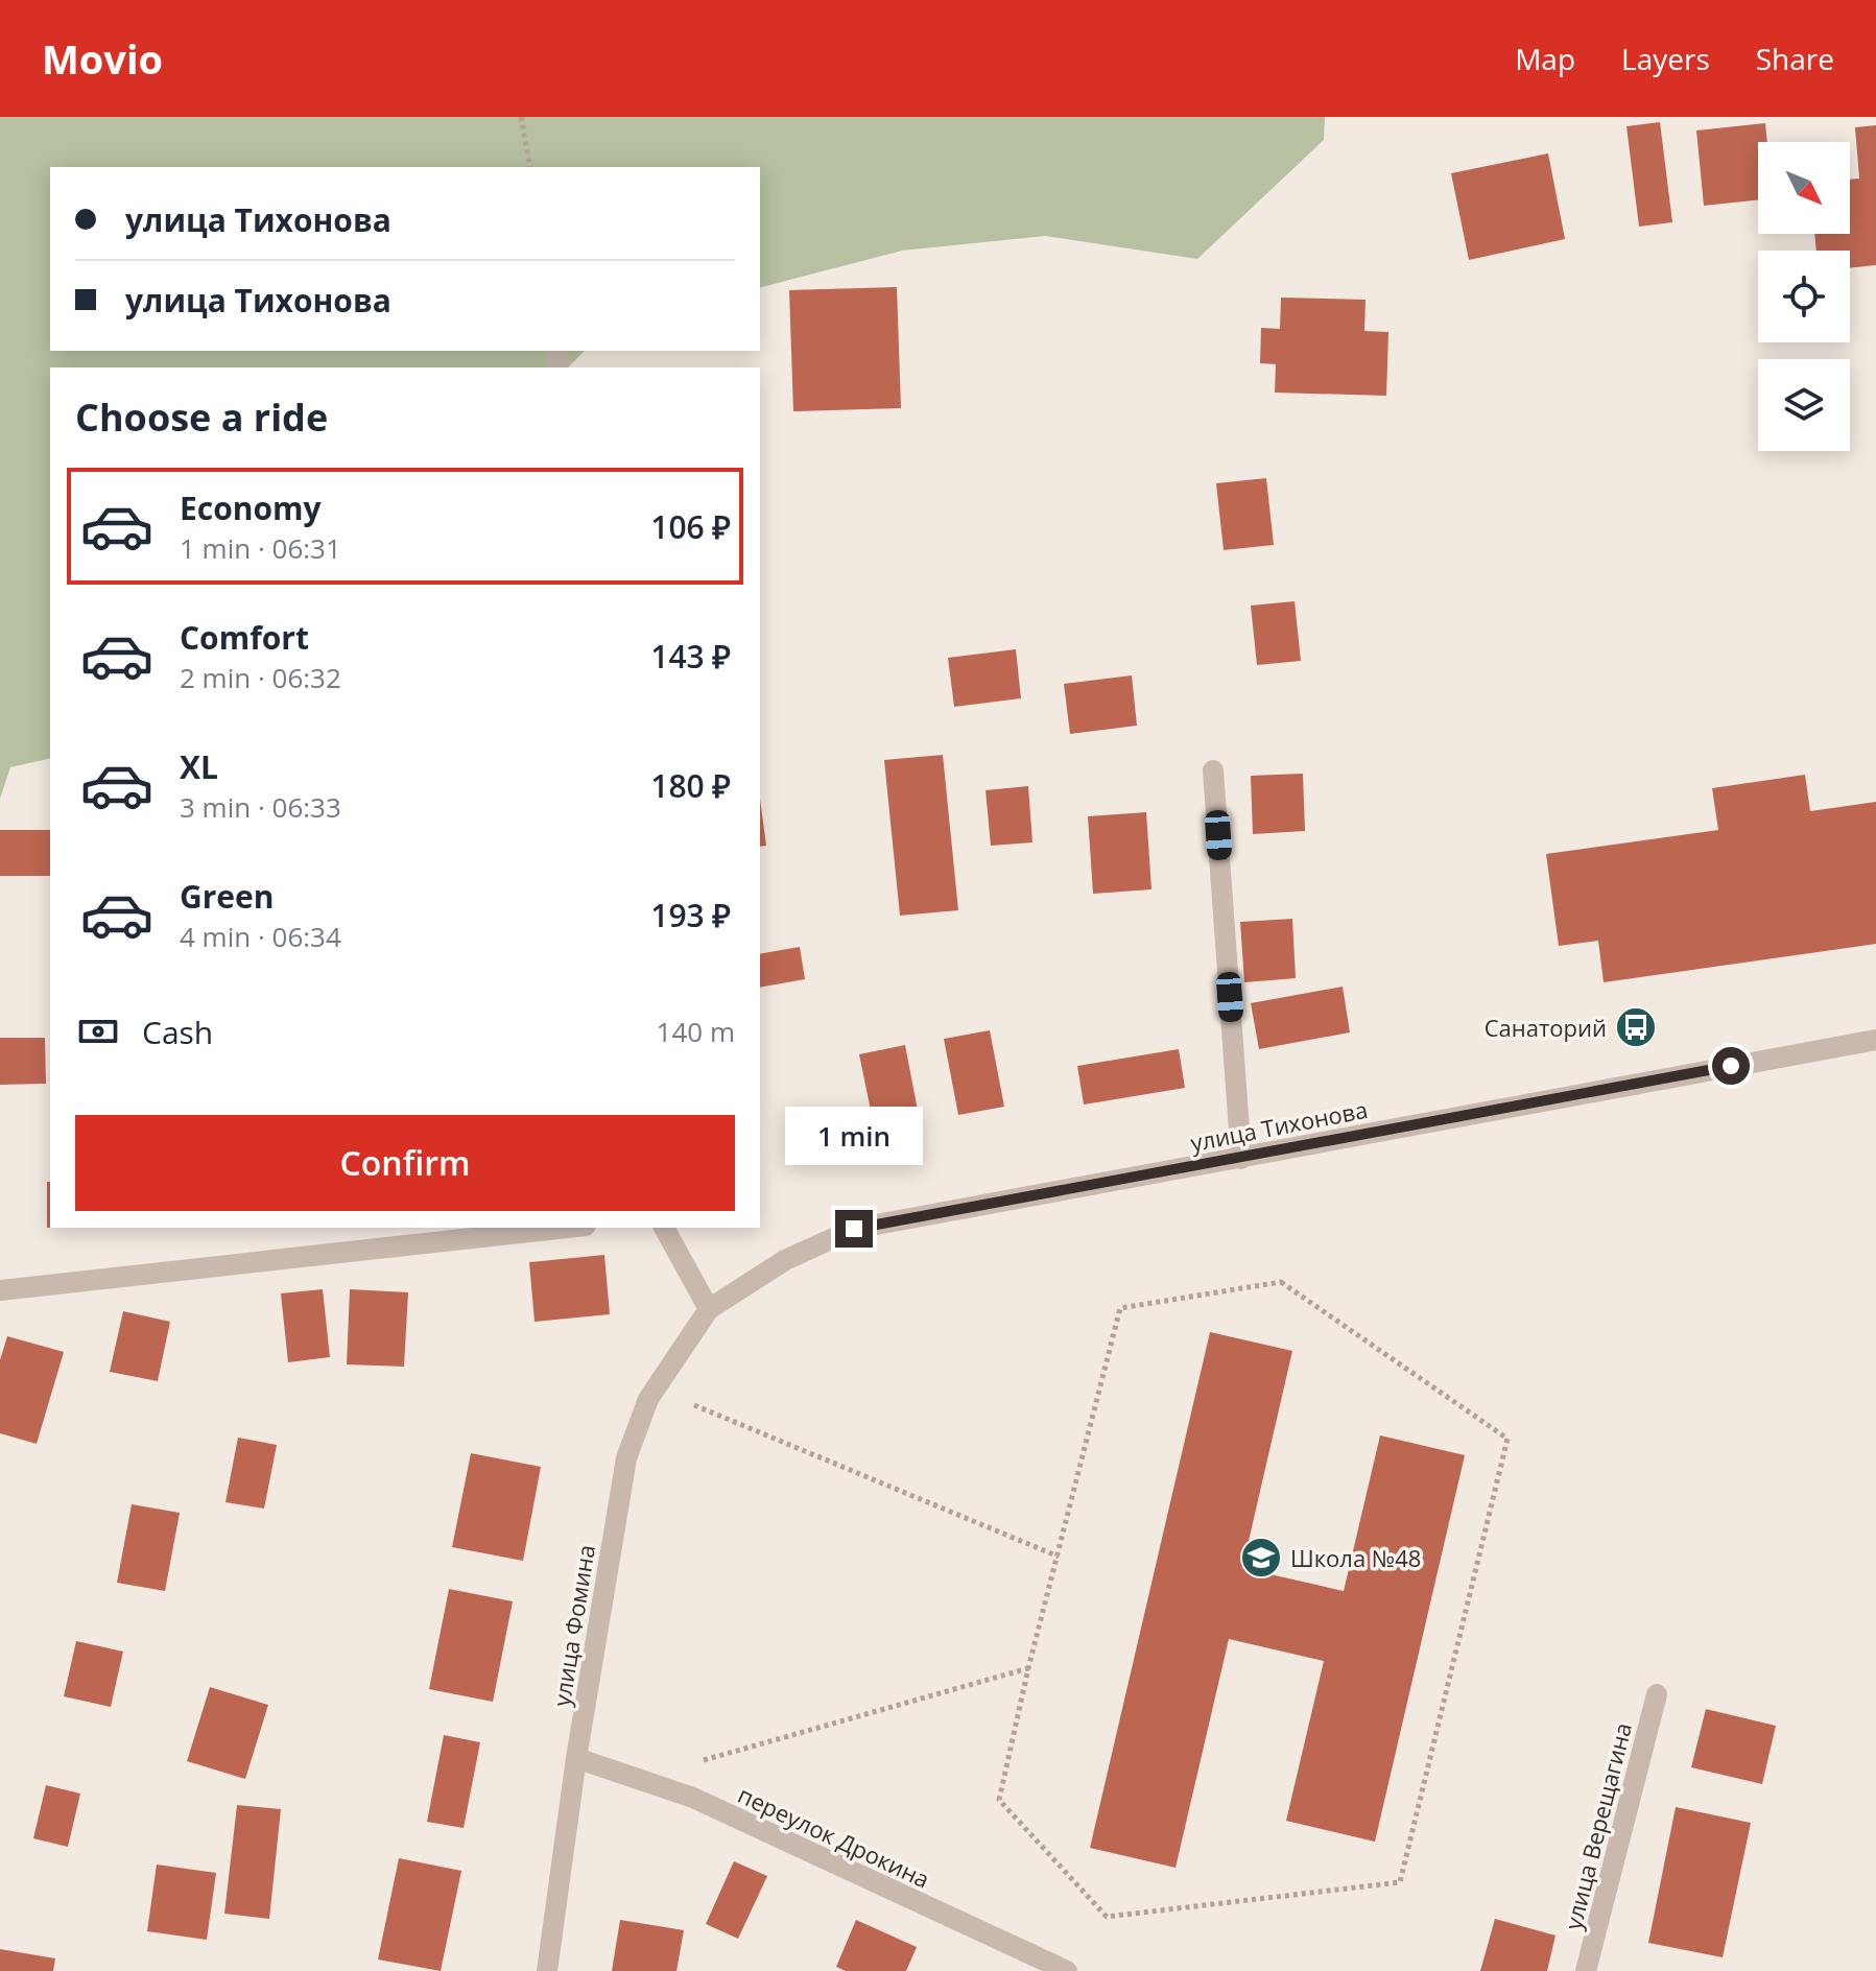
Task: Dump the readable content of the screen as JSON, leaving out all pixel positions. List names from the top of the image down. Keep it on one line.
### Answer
{"streets":{"street":["улица Тихонова","улица Фомина","улица Верещагина","переулок Дрокина"]},"crossings":[["улица Тихонова","улица Фомина"],["улица Фомина","переулок Дрокина"]],"places":{"bus stop":["Санаторий"],"school or university":["Школа №48"]},"north":"bottom right","page":{"header":"Movio","nav":["Map","Layers","Share"],"banner":["улица Тихонова","улица Тихонова"],"heading":"Choose a ride","list":[{"name":"Economy","note":"1 min · 06:31","value":"106 ₽"},{"name":"Comfort","note":"2 min · 06:32","value":"143 ₽"},{"name":"XL","note":"3 min · 06:33","value":"180 ₽"},{"name":"Green","note":"4 min · 06:34","value":"193 ₽"}],"pay":["Cash","140 m"],"buttons":"Confirm","bubble":"1 min"}}
